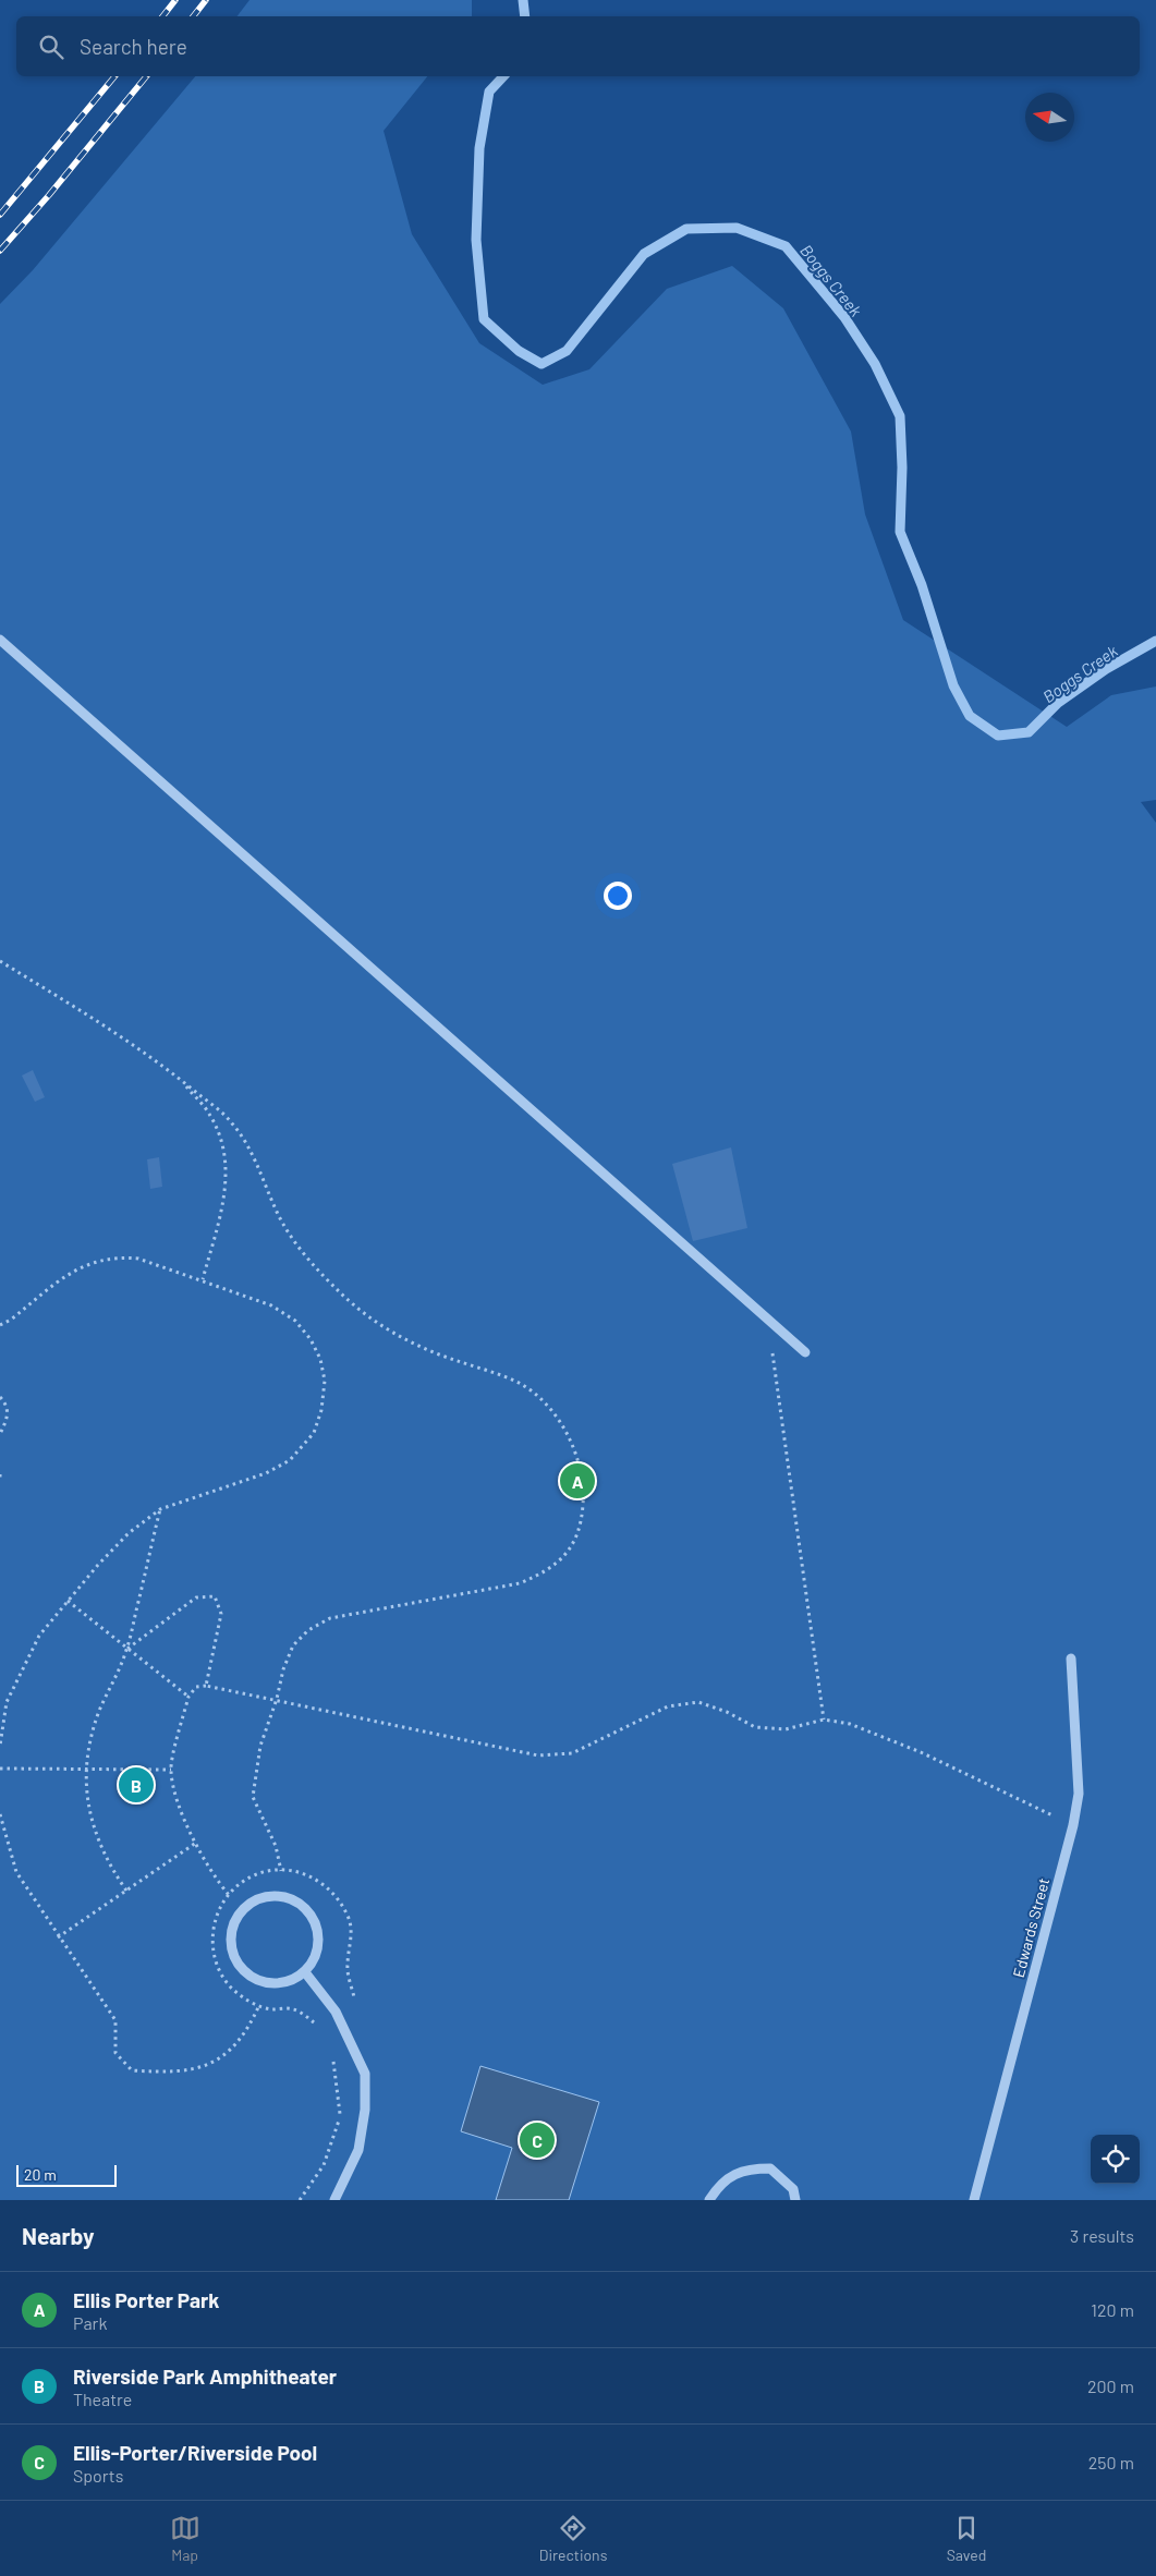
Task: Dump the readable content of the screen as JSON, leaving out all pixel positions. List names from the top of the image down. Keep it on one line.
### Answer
{"streets":{"street":["Edwards Street"]},"water":["Boggs Creek"],"scale_bar":"20 m","north":"left","page":{"search":"Search here","pins":["A","B","C"],"scale":"20 m","heading":["Nearby","3 results"],"list":[{"mark":"A","name":"Ellis Porter Park","note":"Park","value":"120 m"},{"mark":"B","name":"Riverside Park Amphitheater","note":"Theatre","value":"200 m"},{"mark":"C","name":"Ellis-Porter/Riverside Pool","note":"Sports","value":"250 m"}],"nav":["Map","Directions","Saved"]}}
